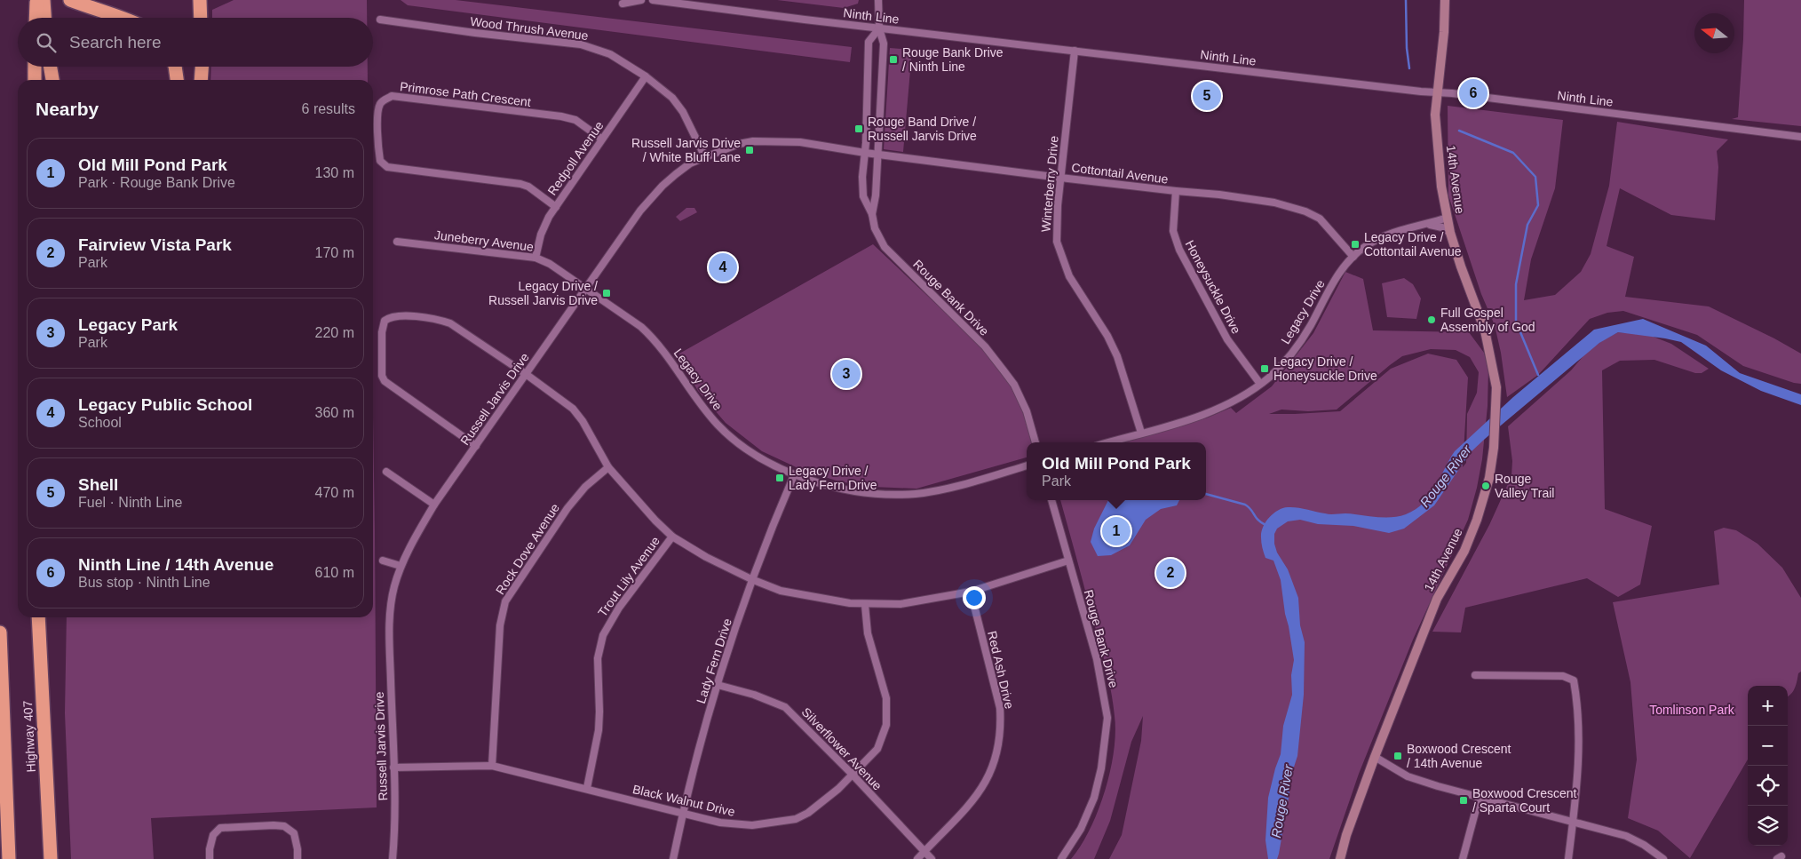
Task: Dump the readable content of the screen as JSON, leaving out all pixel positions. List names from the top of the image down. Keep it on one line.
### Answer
{"streets":{"highway":["Highway 407"],"main road":["14th Avenue"],"street":["Ninth Line","Wood Thrush Avenue","Primrose Path Crescent","Redpoll Avenue","Cottontail Avenue","Winterberry Drive","Juneberry Avenue","Honeysuckle Drive","Rouge Bank Drive","Legacy Drive","Russell Jarvis Drive","Rock Dove Avenue","Trout Lily Avenue","Lady Fern Drive","Red Ash Drive","Silverflower Avenue","Black Walnut Drive"]},"crossings":[["Ninth Line","14th Avenue"],["Ninth Line","Winterberry Drive"],["Ninth Line","Rouge Bank Drive"],["Wood Thrush Avenue","Redpoll Avenue"],["Wood Thrush Avenue","Russell Jarvis Drive"],["Primrose Path Crescent","Redpoll Avenue"],["Redpoll Avenue","Juneberry Avenue"],["Cottontail Avenue","Winterberry Drive"],["Cottontail Avenue","Honeysuckle Drive"],["Cottontail Avenue","Rouge Bank Drive"],["Cottontail Avenue","Legacy Drive"],["Cottontail Avenue","Russell Jarvis Drive"],["14th Avenue","Legacy Drive"],["Winterberry Drive","Legacy Drive"],["Juneberry Avenue","Legacy Drive"],["Juneberry Avenue","Russell Jarvis Drive"],["Honeysuckle Drive","Legacy Drive"],["Rouge Bank Drive","Russell Jarvis Drive"],["Legacy Drive","Russell Jarvis Drive"],["Legacy Drive","Lady Fern Drive"],["Russell Jarvis Drive","Black Walnut Drive"],["Rock Dove Avenue","Black Walnut Drive"],["Trout Lily Avenue","Black Walnut Drive"],["Lady Fern Drive","Silverflower Avenue"],["Lady Fern Drive","Black Walnut Drive"],["Red Ash Drive","Silverflower Avenue"],["Silverflower Avenue","Black Walnut Drive"]],"water":["Rouge River"],"parks":["Tomlinson Park"],"places":{"transit":["Rouge Bank Drive / Ninth Line","Rouge Band Drive / Russell Jarvis Drive","Russell Jarvis Drive / White Bluff Lane","Legacy Drive / Cottontail Avenue","Legacy Drive / Russell Jarvis Drive","Legacy Drive / Honeysuckle Drive","Legacy Drive / Lady Fern Drive","Boxwood Crescent / 14th Avenue","Boxwood Crescent / Sparta Court"],"other":["Full Gospel Assembly of God","Rouge Valley Trail"]},"north":"left","page":{"search":"Search here","pins":["6","5","4","3","1","2"],"heading":["Nearby","6 results"],"list":[{"mark":"1","name":"Old Mill Pond Park","note":"Park · Rouge Bank Drive","value":"130 m"},{"mark":"2","name":"Fairview Vista Park","note":"Park","value":"170 m"},{"mark":"3","name":"Legacy Park","note":"Park","value":"220 m"},{"mark":"4","name":"Legacy Public School","note":"School","value":"360 m"},{"mark":"5","name":"Shell","note":"Fuel · Ninth Line","value":"470 m"},{"mark":"6","name":"Ninth Line / 14th Avenue","note":"Bus stop · Ninth Line","value":"610 m"}],"popup":["Old Mill Pond Park","Park"],"map_buttons":["+","−"]}}
